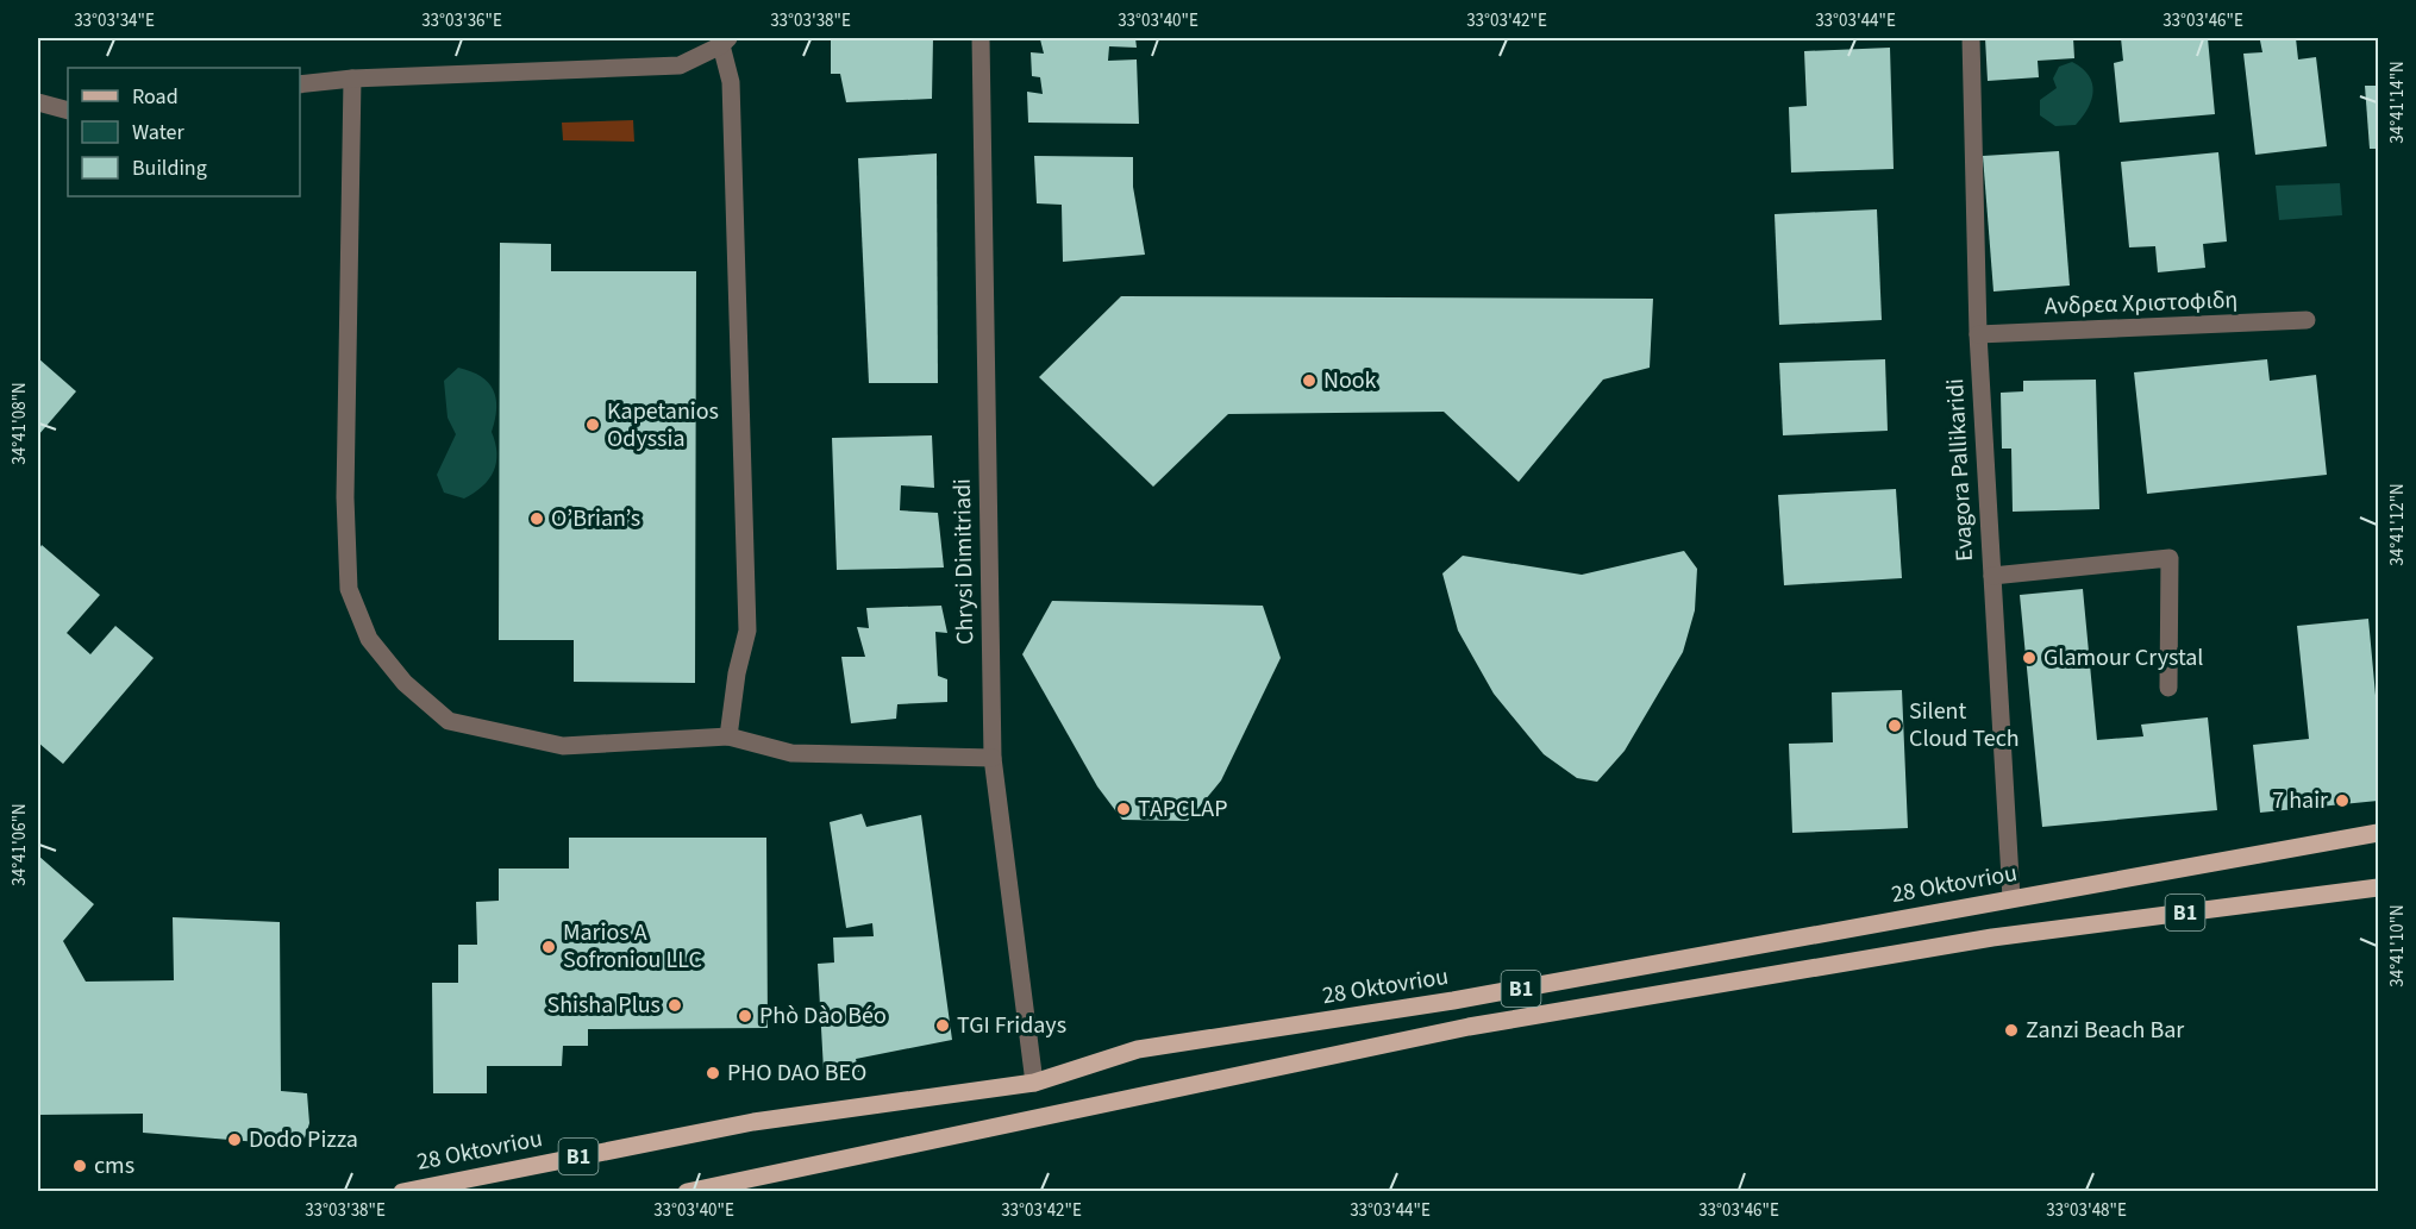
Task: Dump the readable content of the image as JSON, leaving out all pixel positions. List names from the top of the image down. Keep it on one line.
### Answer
{"streets":{"main road":["28 Oktovriou","B1"],"street":["Ανδρεα Χριστοφιδη","Evagora Pallikaridi","Chrysi Dimitriadi"]},"crossings":[["Ανδρεα Χριστοφιδη","Evagora Pallikaridi"],["Evagora Pallikaridi","28 Oktovriou"],["Chrysi Dimitriadi","28 Oktovriou"]],"places":["Nook","Kapetanios Odyssia","O’Brian’s","Glamour Crystal","Silent Cloud Tech","7 hair","TAPCLAP","Marios A Sofroniou LLC","Shisha Plus","Phò Dào Béo","TGI Fridays","Zanzi Beach Bar","PHO DAO BEO","Dodo Pizza","cms"],"legend":["Road","Water","Building"],"coordinates":["33°03'34\"E","33°03'36\"E","33°03'38\"E","33°03'40\"E","33°03'42\"E","33°03'44\"E","33°03'46\"E","34°41'14\"N","34°41'08\"N","34°41'12\"N","34°41'06\"N","34°41'10\"N","33°03'48\"E"]}
